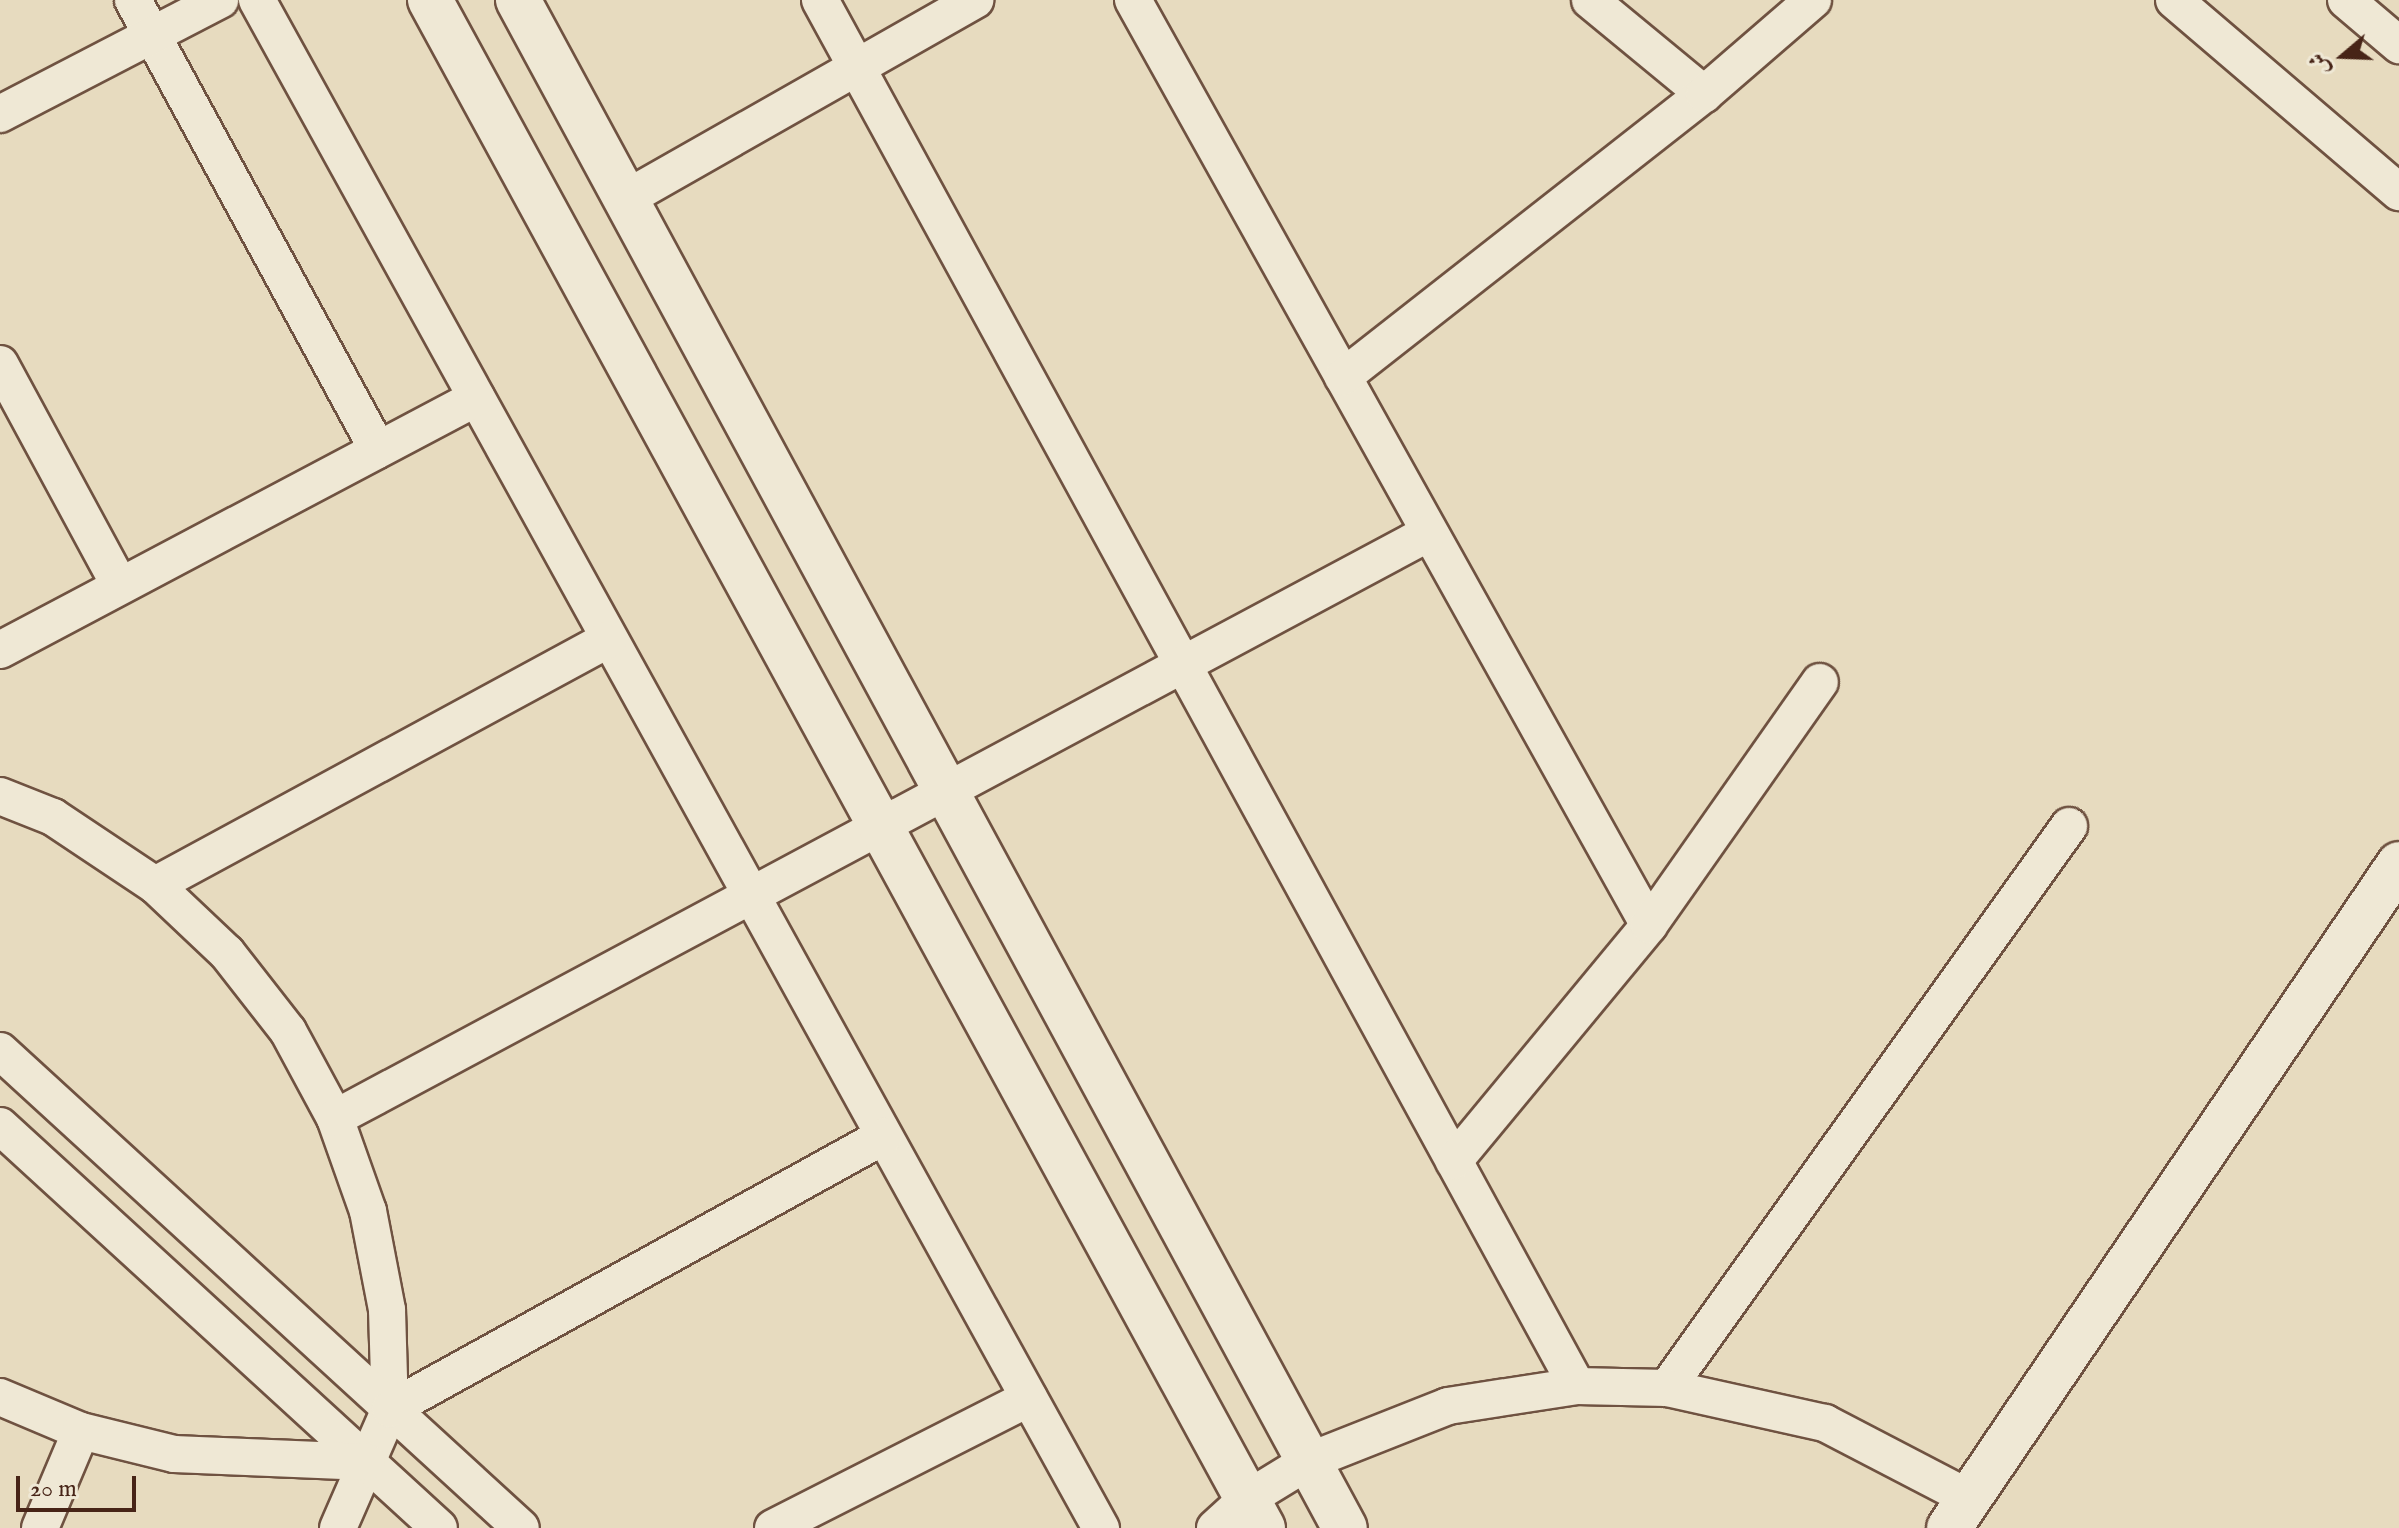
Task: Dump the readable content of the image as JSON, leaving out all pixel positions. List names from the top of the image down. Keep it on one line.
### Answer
{"scale_bar":"20 m","north":"left"}
